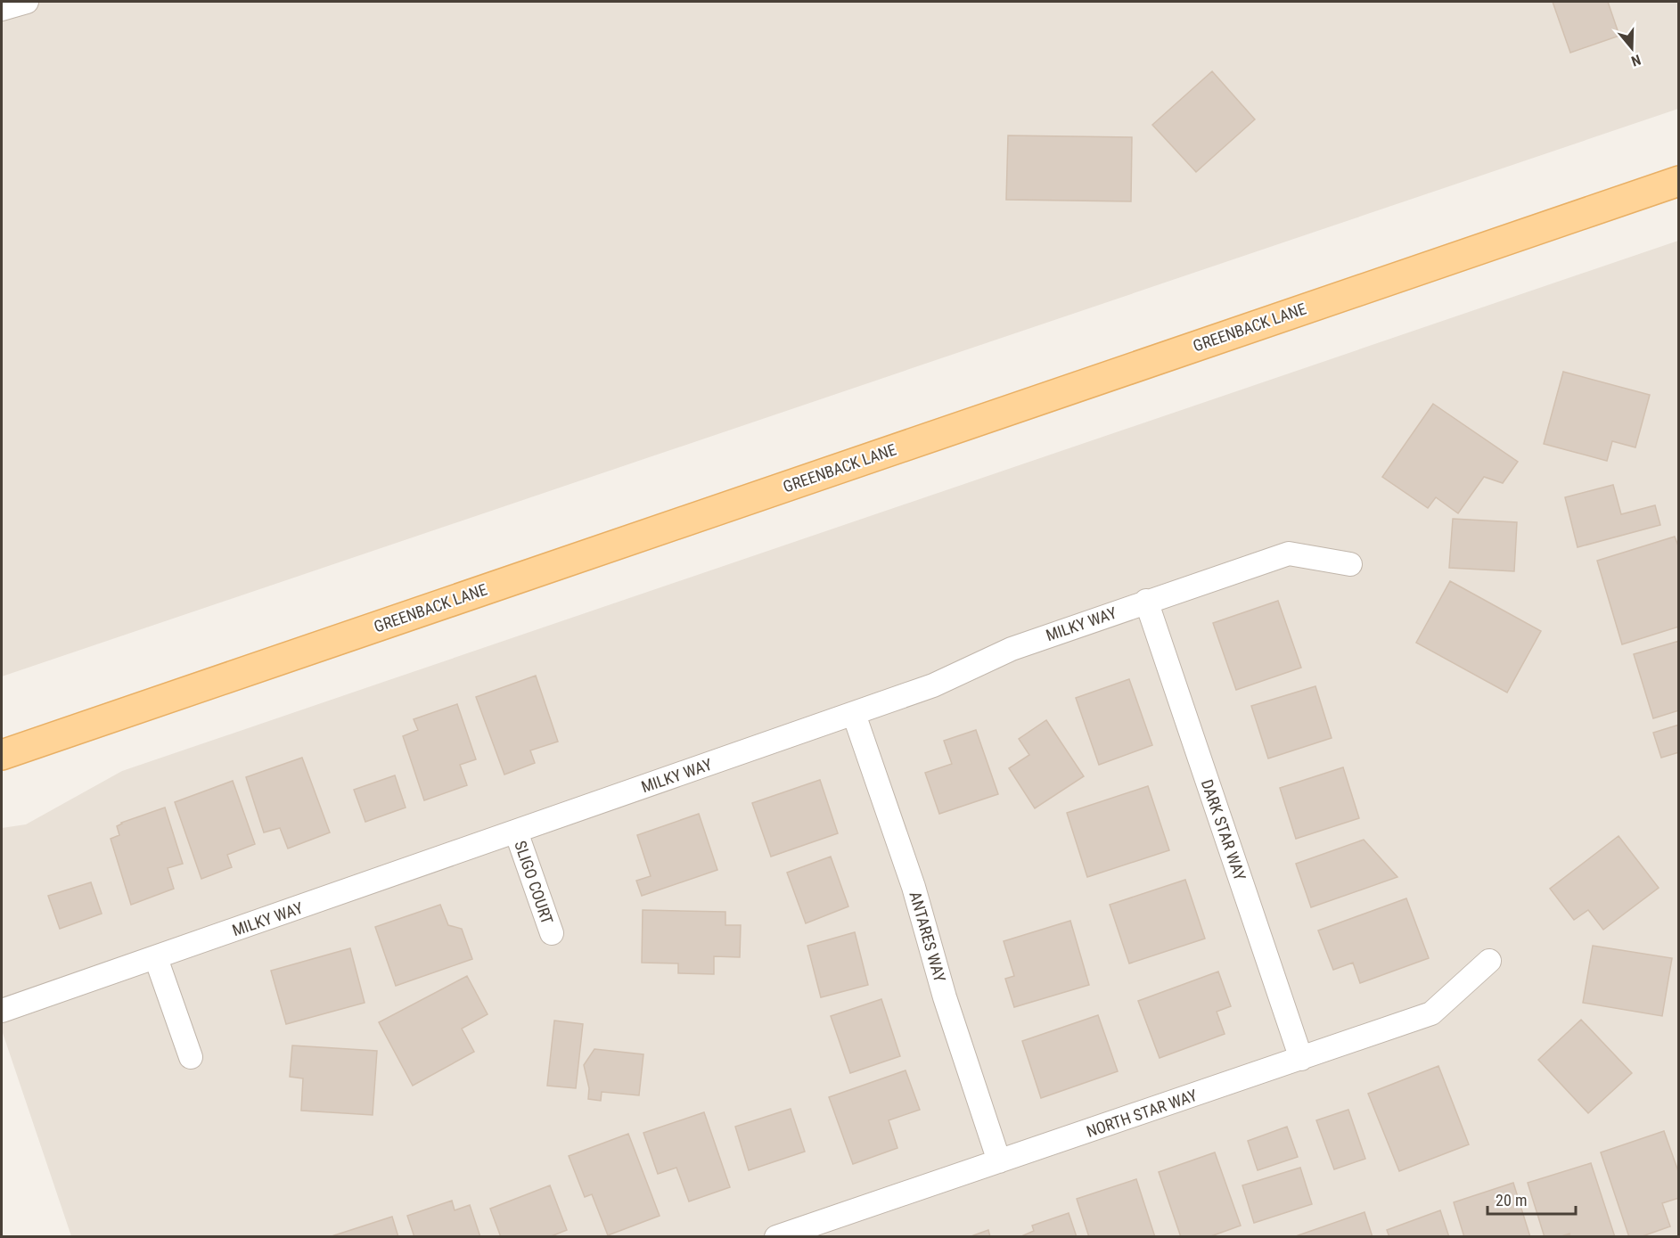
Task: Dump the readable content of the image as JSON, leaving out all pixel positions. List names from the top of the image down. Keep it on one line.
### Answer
{"streets":{"main road":["GREENBACK LANE"],"street":["MILKY WAY","DARK STAR WAY","SLIGO COURT","ANTARES WAY","NORTH STAR WAY"]},"crossings":[["MILKY WAY","DARK STAR WAY"],["MILKY WAY","SLIGO COURT"],["MILKY WAY","ANTARES WAY"],["DARK STAR WAY","NORTH STAR WAY"],["ANTARES WAY","NORTH STAR WAY"]],"scale_bar":"20 m","north":"bottom"}
